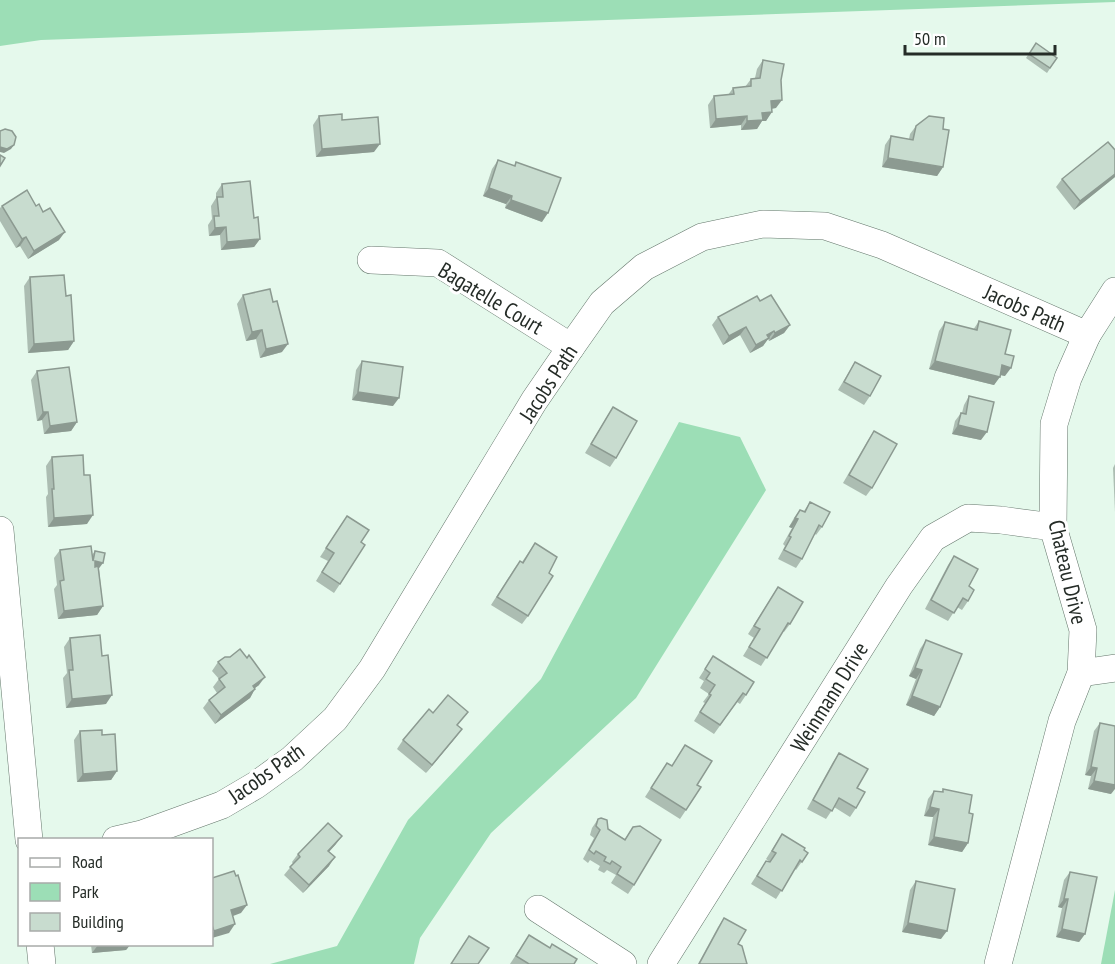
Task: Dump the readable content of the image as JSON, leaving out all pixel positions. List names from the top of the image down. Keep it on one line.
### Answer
{"streets":{"street":["Bagatelle Court","Jacobs Path","Chateau Drive","Weinmann Drive"]},"crossings":[["Bagatelle Court","Jacobs Path"],["Jacobs Path","Chateau Drive"],["Chateau Drive","Weinmann Drive"]],"legend":["Road","Park","Building"],"scale_bar":"50 m"}
